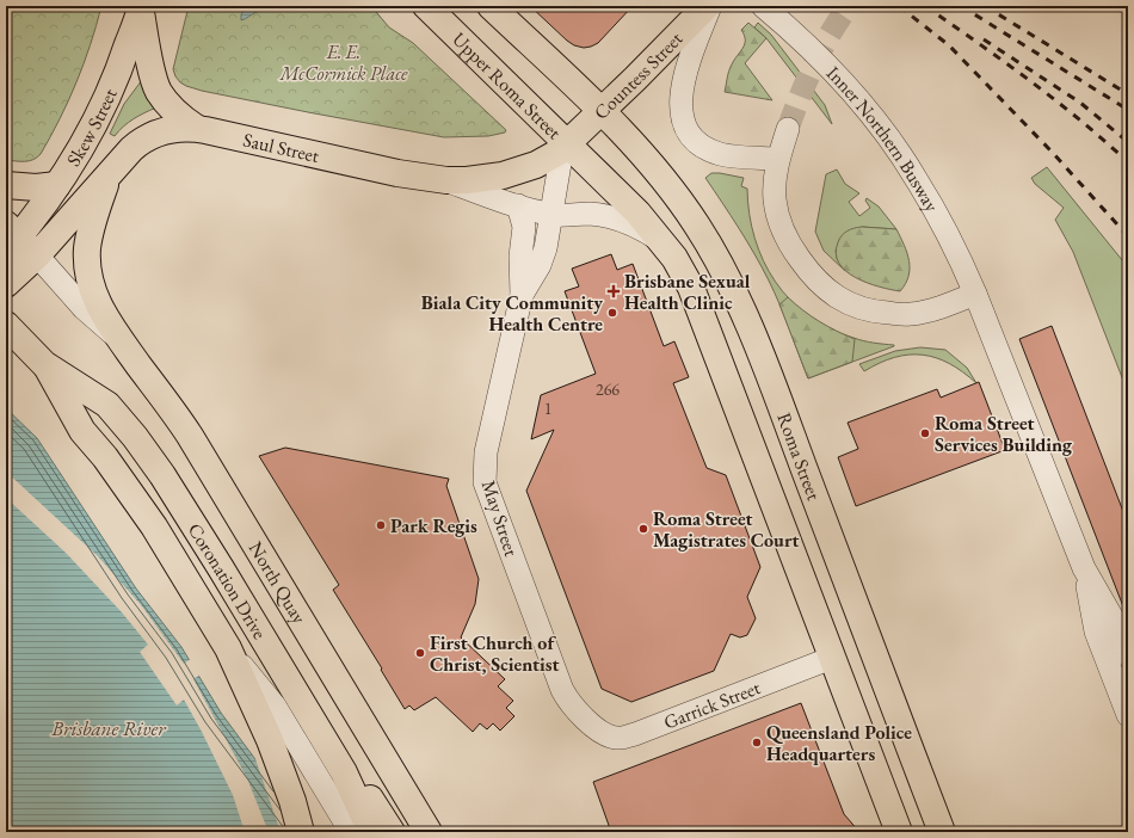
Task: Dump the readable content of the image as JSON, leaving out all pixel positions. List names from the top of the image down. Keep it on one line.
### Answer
{"streets":{"main road":["Countess Street","Upper Roma Street","Skew Street","Saul Street","Roma Street","Coronation Drive","North Quay"],"street":["Inner Northern Busway","May Street","Garrick Street"]},"crossings":[["Countess Street","Upper Roma Street"],["Countess Street","Saul Street"],["Countess Street","Roma Street"],["Countess Street","May Street"],["Upper Roma Street","Saul Street"],["Upper Roma Street","May Street"],["Saul Street","May Street"],["Saul Street","North Quay"],["May Street","Garrick Street"]],"water":["Brisbane River"],"parks":["E. E. McCormick Place"],"places":{"health":["Brisbane Sexual Health Clinic"],"other":["Biala City Community Health Centre","Roma Street Services Building","Park Regis","Roma Street Magistrates Court","First Church of Christ, Scientist","Queensland Police Headquarters"]},"house_numbers":["266","1"]}
